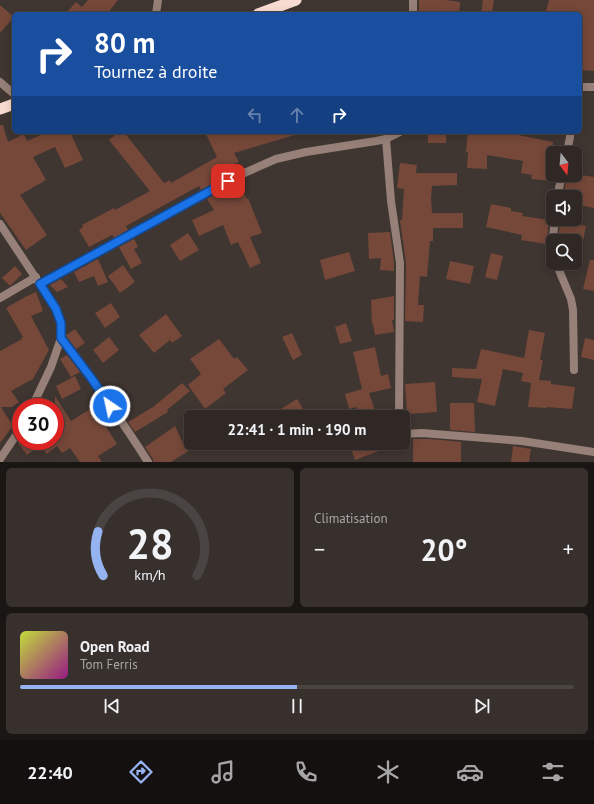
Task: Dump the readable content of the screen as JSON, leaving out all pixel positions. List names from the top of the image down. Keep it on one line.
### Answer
{"north":"bottom","page":{"turn":["80 m","Tournez à droite"],"limit":"30","trip":"22:41 · 1 min · 190 m","tile":"Climatisation","heat":["−","20°","+"],"song":["Open Road","Tom Ferris"],"tabs":"22:40","gauge":["28","km/h"]}}
